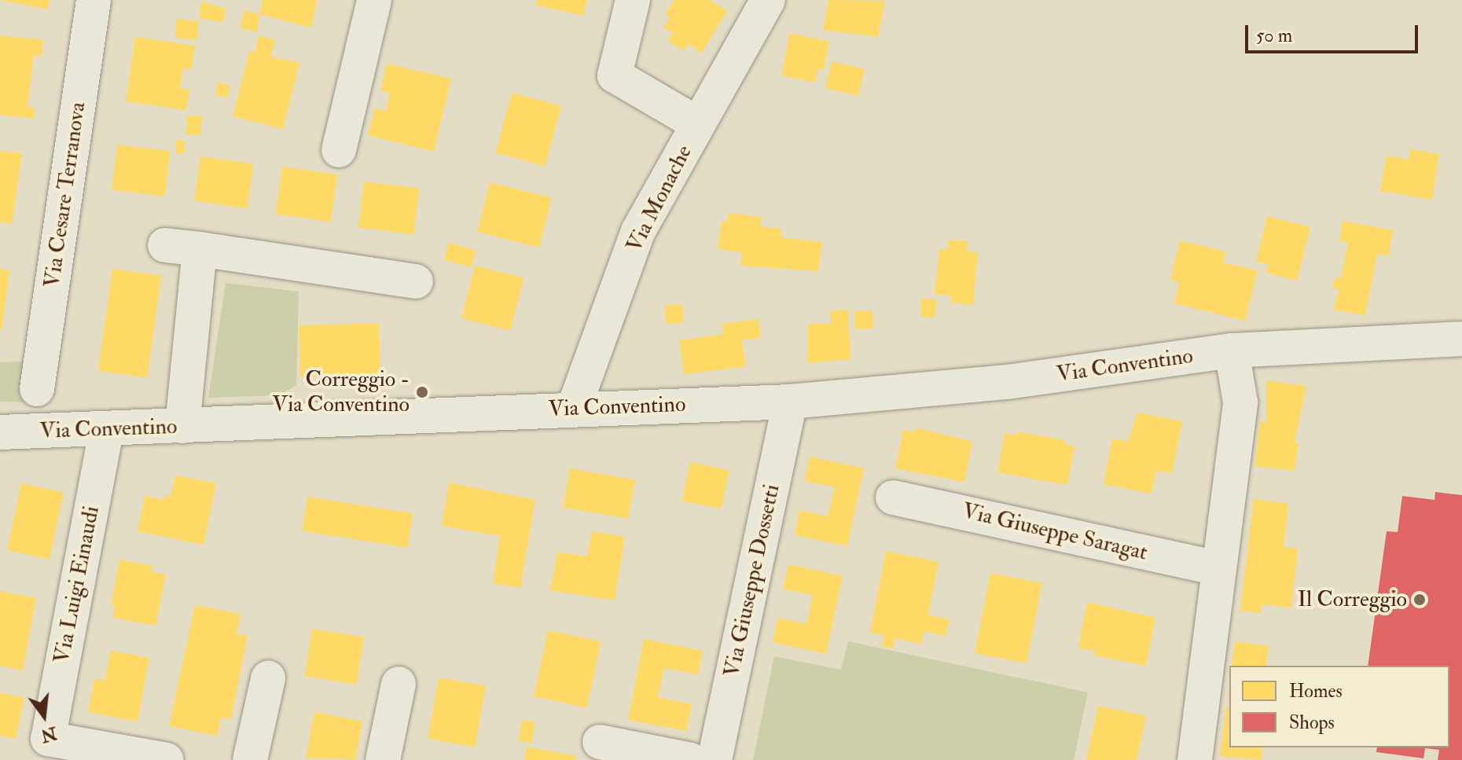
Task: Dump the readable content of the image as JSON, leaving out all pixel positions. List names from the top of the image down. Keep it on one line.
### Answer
{"streets":{"street":["Via Cesare Terranova","Via Monache","Via Conventino","Via Giuseppe Saragat","Via Giuseppe Dossetti","Via Luigi Einaudi"]},"crossings":[["Via Monache","Via Conventino"],["Via Conventino","Via Giuseppe Dossetti"],["Via Conventino","Via Luigi Einaudi"]],"places":["Correggio - Via Conventino","Il Correggio"],"legend":["Homes","Shops"],"scale_bar":"50 m","north":"bottom"}
